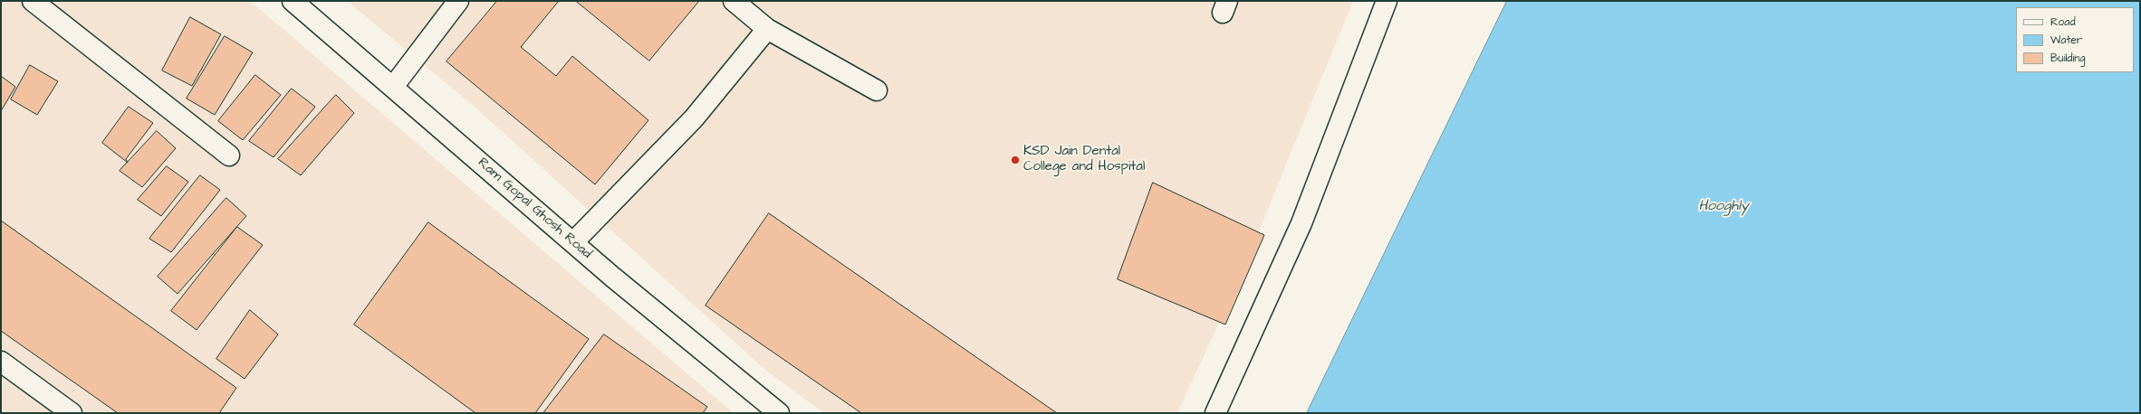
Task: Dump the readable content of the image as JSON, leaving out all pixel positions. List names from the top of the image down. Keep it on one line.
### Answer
{"streets":{"street":["Ram Gopal Ghosh Road"]},"water":["Hooghly"],"places":["KSD Jain Dental College and Hospital"],"legend":["Road","Water","Building"]}
